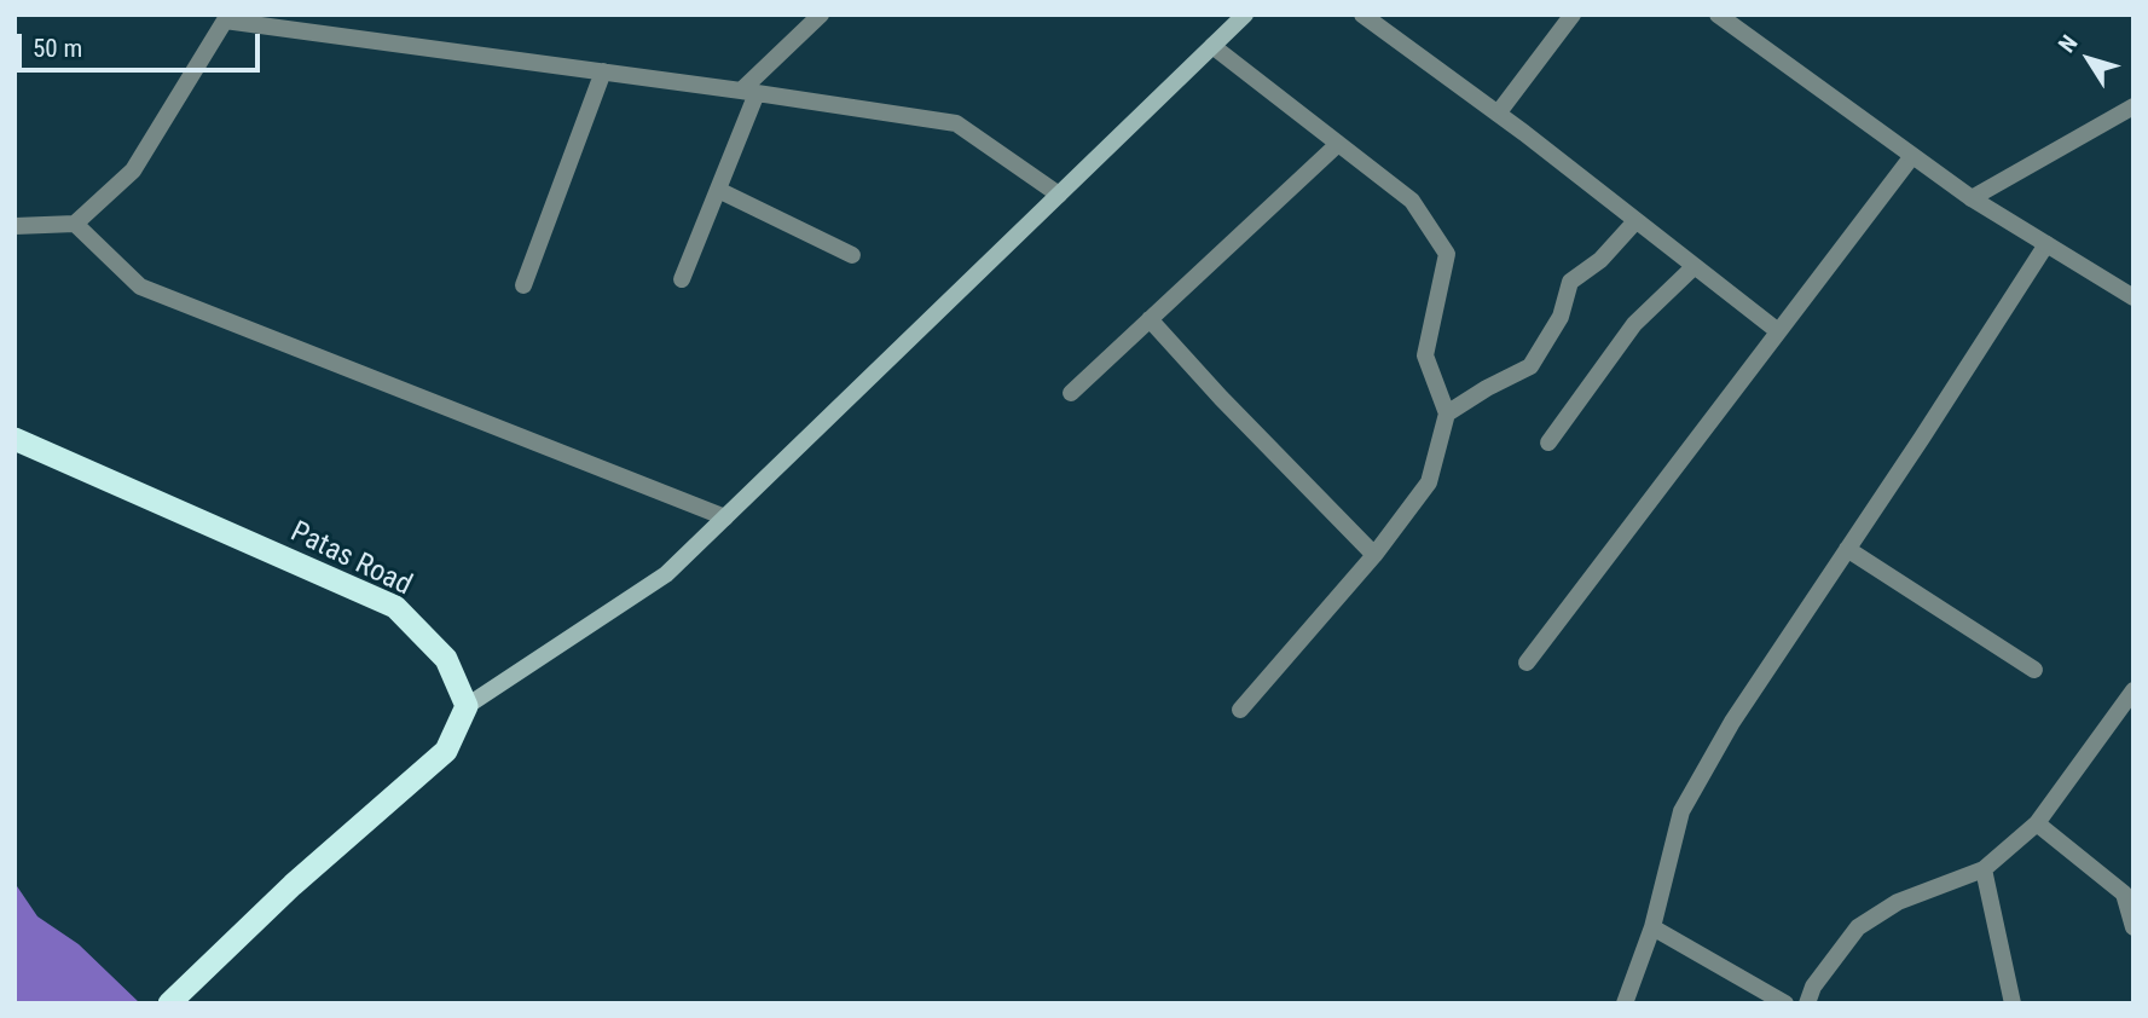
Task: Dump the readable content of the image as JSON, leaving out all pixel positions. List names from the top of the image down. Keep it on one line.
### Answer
{"streets":{"highway":["Patas Road"]},"scale_bar":"50 m","north":"top left"}
